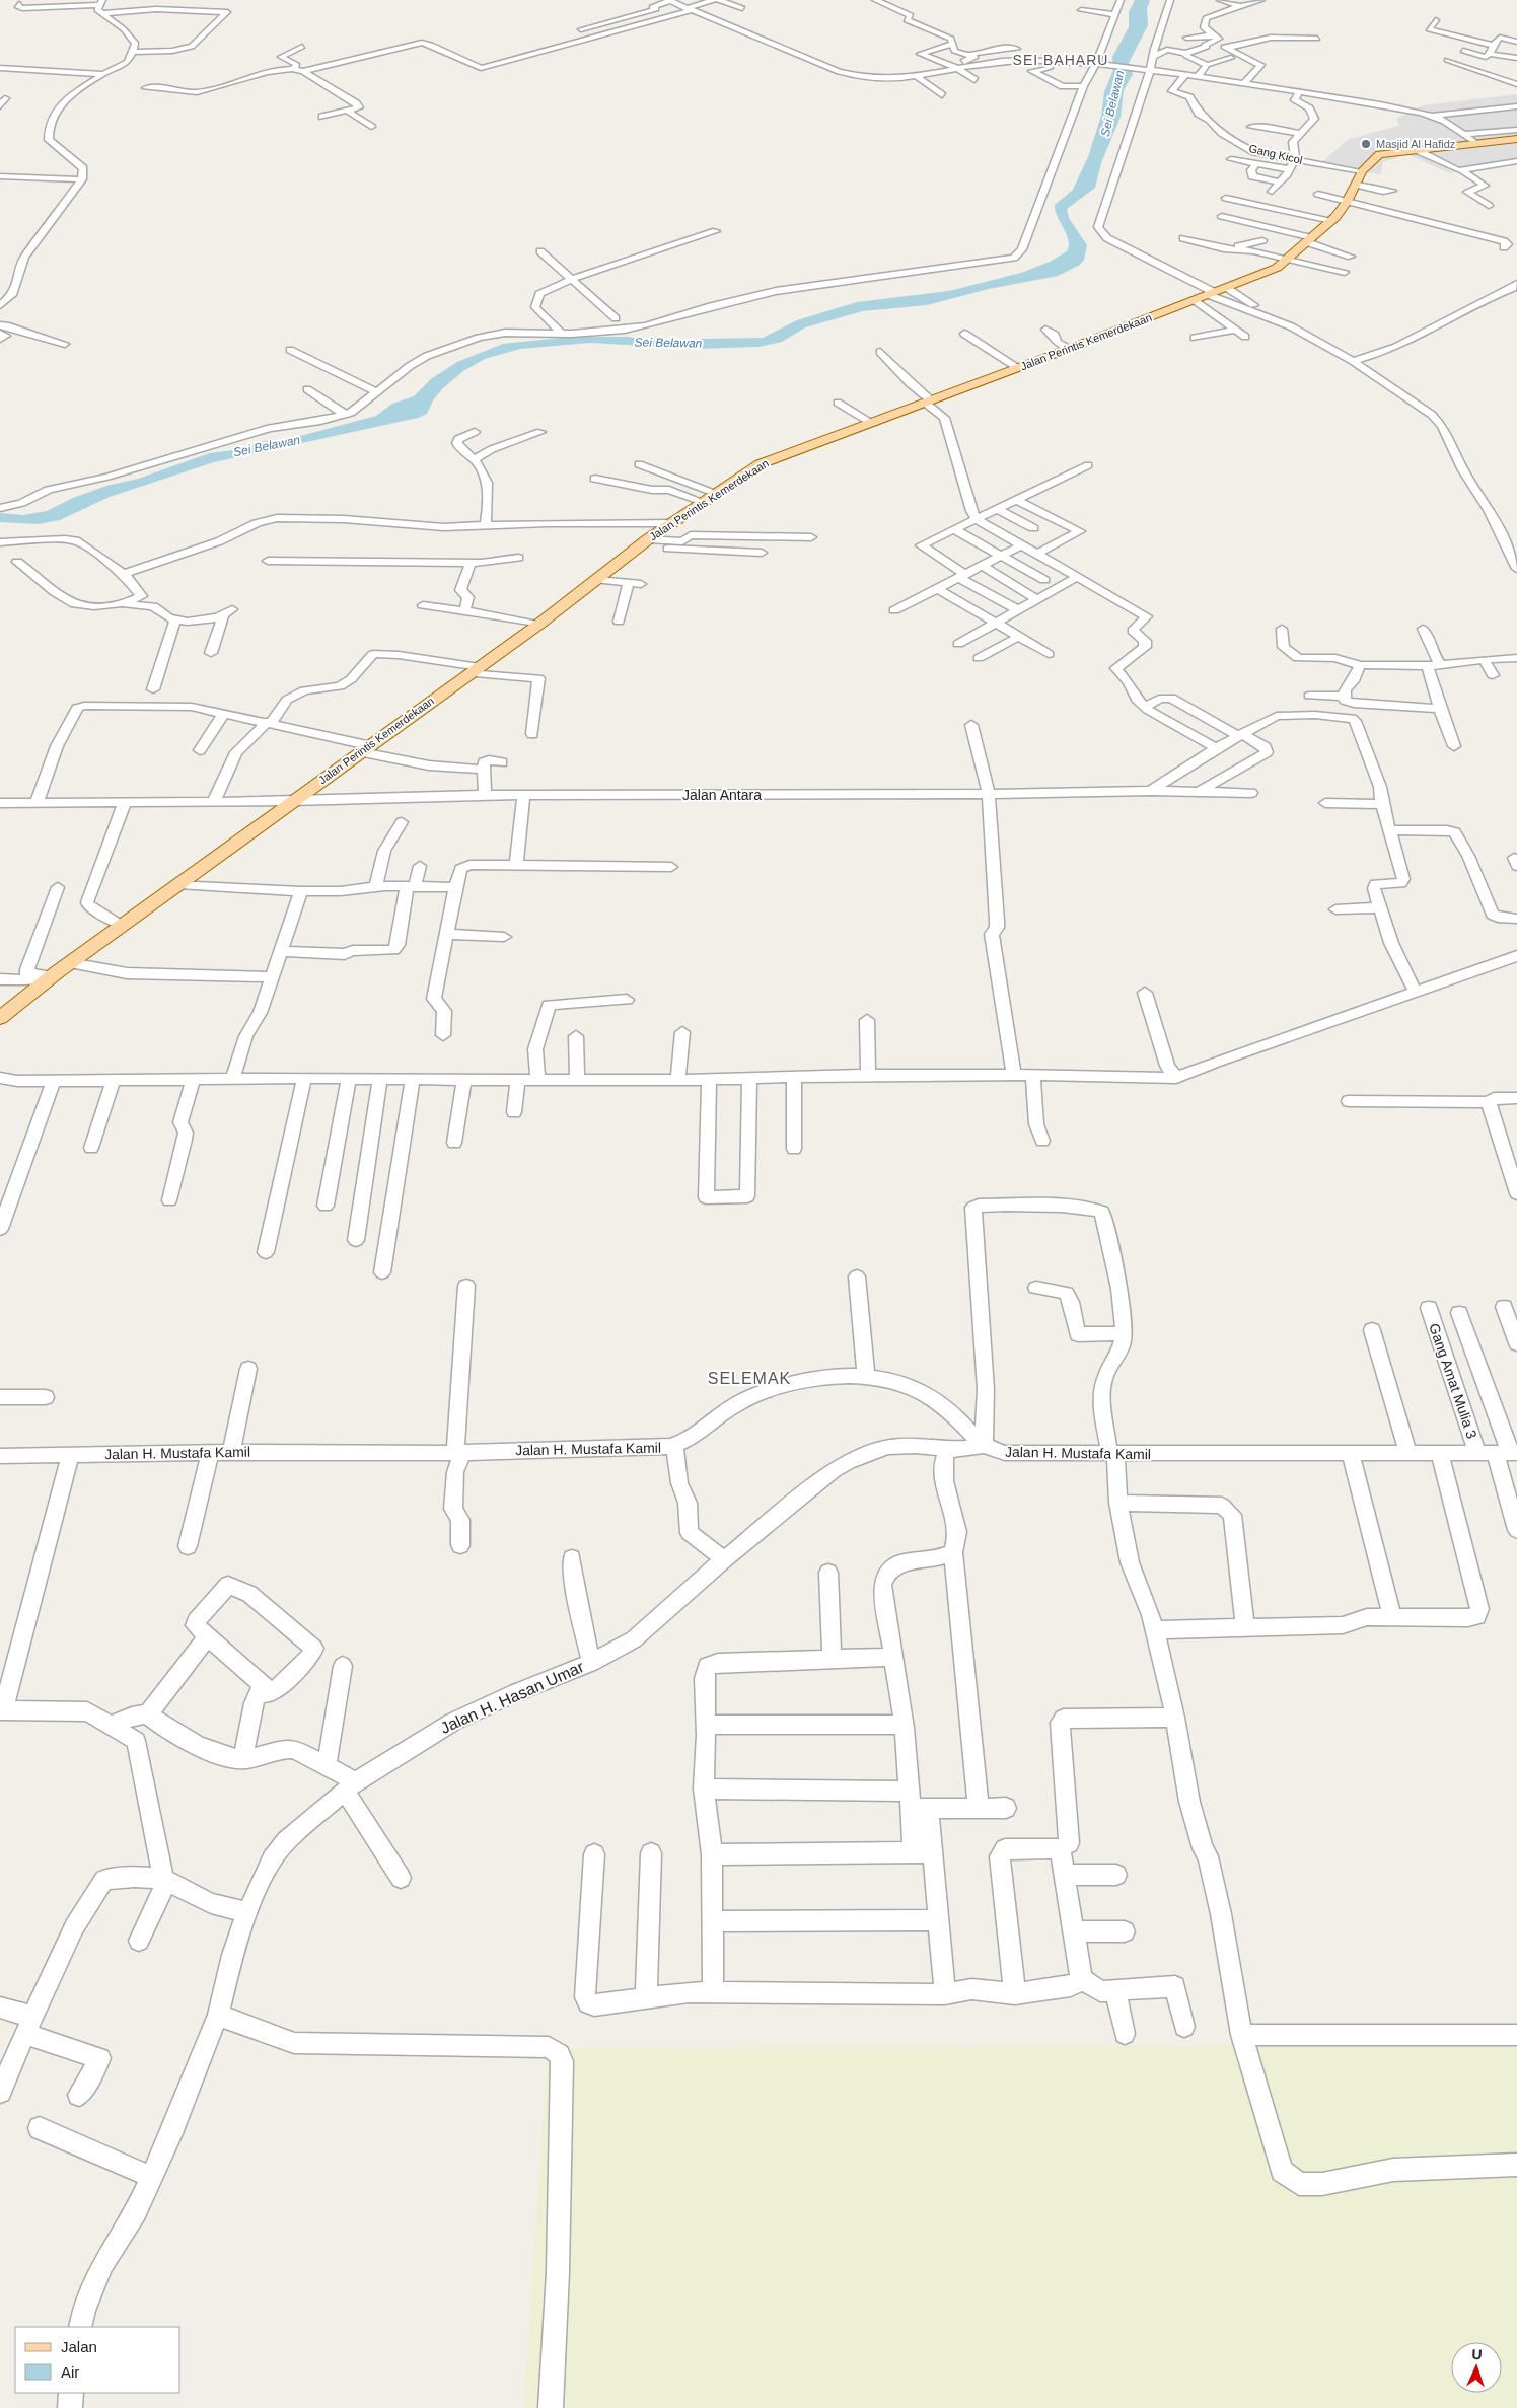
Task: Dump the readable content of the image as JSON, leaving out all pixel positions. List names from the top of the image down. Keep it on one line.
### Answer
{"streets":{"main road":["Jalan Perintis Kemerdekaan"],"street":["Gang Kicol","Jalan Antara","Gang Amat Mulia 3","Jalan H. Mustafa Kamil","Jalan H. Hasan Umar"]},"crossings":[["Gang Kicol","Jalan Perintis Kemerdekaan"],["Jalan Perintis Kemerdekaan","Jalan Antara"],["Gang Amat Mulia 3","Jalan H. Mustafa Kamil"],["Jalan H. Mustafa Kamil","Jalan H. Hasan Umar"]],"districts":["SEI BAHARU","SELEMAK"],"water":["Sei Belawan"],"places":["Masjid Al Hafidz"],"legend":["Jalan","Air"],"north":"top"}
